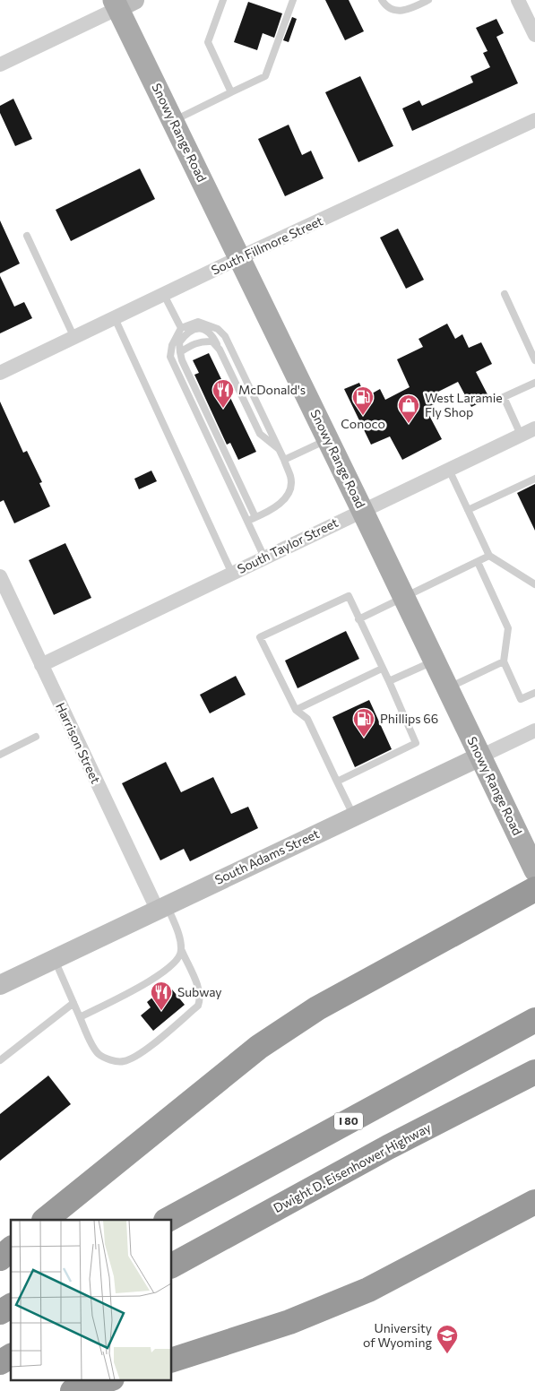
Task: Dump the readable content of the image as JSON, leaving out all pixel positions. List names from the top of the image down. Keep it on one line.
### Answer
{"streets":{"highway":["I 80","Dwight D. Eisenhower Highway"],"main road":["Snowy Range Road"],"street":["South Fillmore Street","South Taylor Street","Harrison Street","South Adams Street"]},"crossings":[["Snowy Range Road","South Fillmore Street"],["Snowy Range Road","South Taylor Street"],["Snowy Range Road","South Adams Street"],["South Taylor Street","Harrison Street"],["Harrison Street","South Adams Street"]],"places":{"restaurant":["McDonald's","Subway"],"fuel station":["Conoco","Phillips 66"],"shop":["West Laramie Fly Shop"],"school or university":["University of Wyoming"]}}
